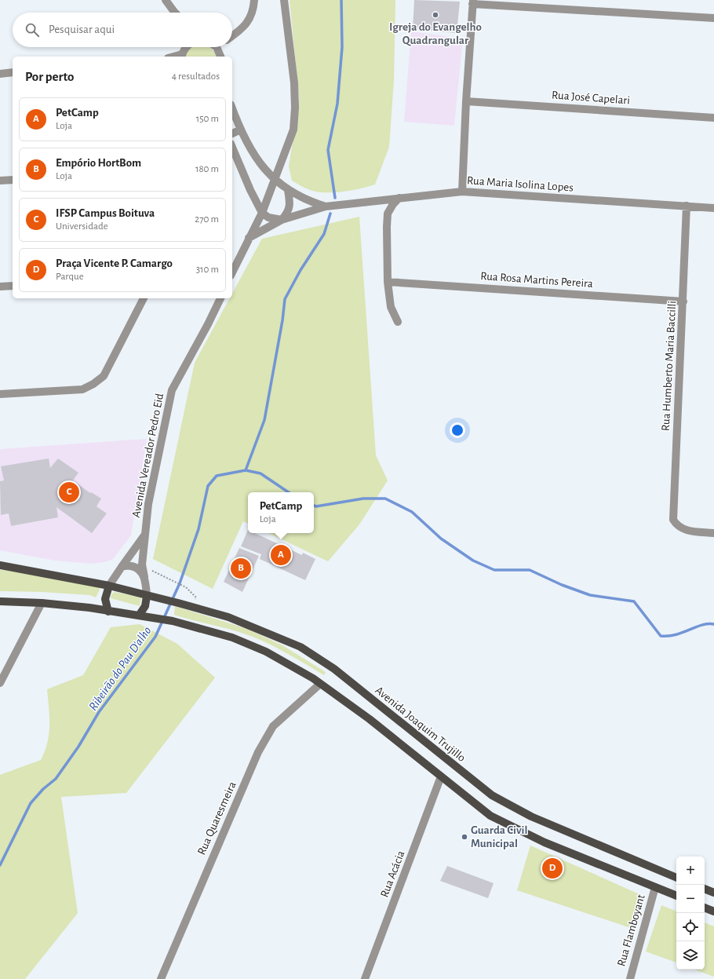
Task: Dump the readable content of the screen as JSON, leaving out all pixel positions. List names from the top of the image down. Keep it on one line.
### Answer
{"streets":{"main road":["Avenida Joaquim Trujillo"],"street":["Rua José Capelari","Rua Maria Isolina Lopes","Rua Rosa Martins Pereira","Rua Humberto Maria Baccilli","Avenida Vereador Pedro Eid","Rua Quaresmeira","Rua Acácia","Rua Flamboyant"]},"crossings":[["Rua Maria Isolina Lopes","Rua Humberto Maria Baccilli"],["Rua Rosa Martins Pereira","Rua Humberto Maria Baccilli"],["Avenida Vereador Pedro Eid","Avenida Joaquim Trujillo"]],"water":["Ribeirão do Pau D'alho"],"places":["Igreja do Evangelho Quadrangular","Guarda Civil Municipal"],"page":{"search":"Pesquisar aqui","heading":["Por perto","4 resultados"],"list":[{"mark":"A","name":"PetCamp","note":"Loja","value":"150 m"},{"mark":"B","name":"Empório HortBom","note":"Loja","value":"180 m"},{"mark":"C","name":"IFSP Campus Boituva","note":"Universidade","value":"270 m"},{"mark":"D","name":"Praça Vicente P. Camargo","note":"Parque","value":"310 m"}],"pins":["C","A","B","D"],"popup":["PetCamp","Loja"],"map_buttons":["+","−"]}}
